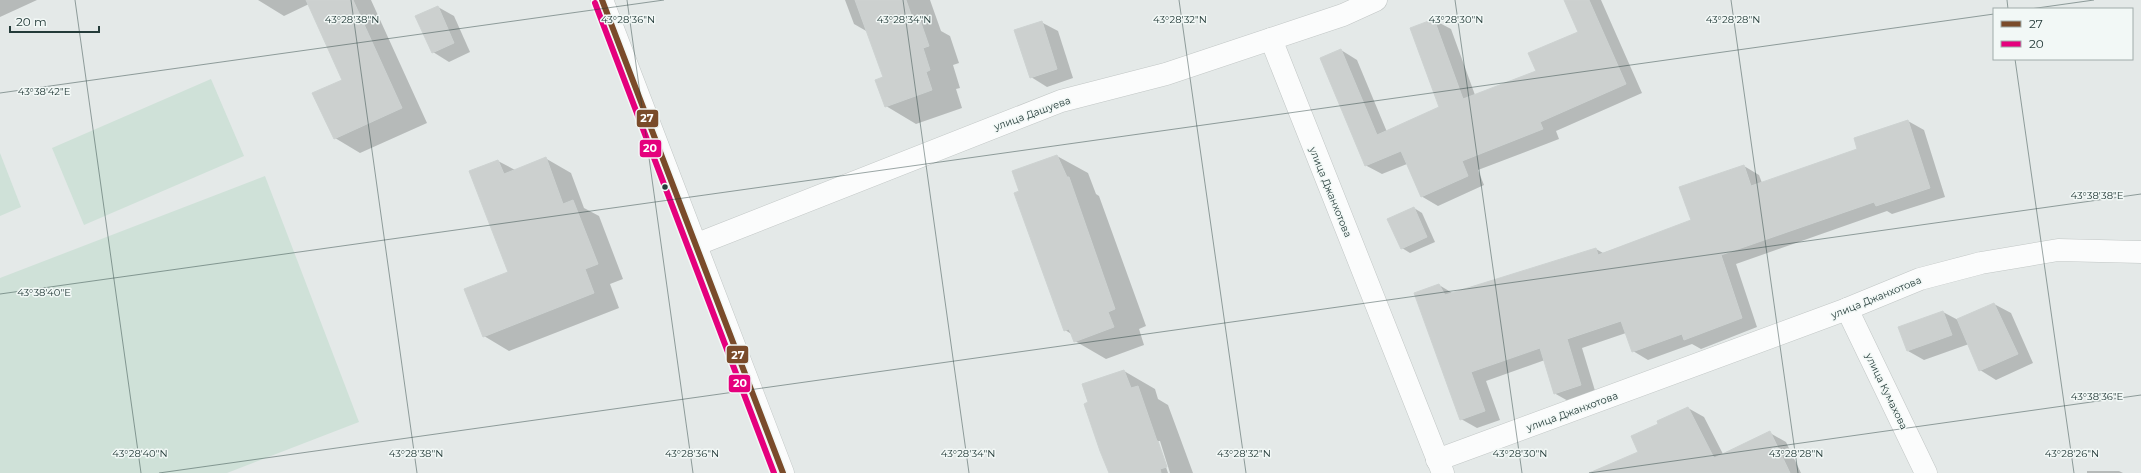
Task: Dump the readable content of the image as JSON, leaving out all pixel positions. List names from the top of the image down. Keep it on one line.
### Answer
{"streets":{"street":["улица Дашуева","улица Джанхотова","улица Кумахова"]},"crossings":[["улица Дашуева","улица Джанхотова"],["улица Джанхотова","улица Кумахова"]],"lines":["transit line 27","transit line 20"],"legend":["27","20"],"scale_bar":"20 m","coordinates":["43°28'38\"N","43°28'36\"N","43°28'34\"N","43°28'32\"N","43°28'30\"N","43°28'28\"N","43°38'42\"E","43°38'38\"E","43°38'40\"E","43°38'36\"E","43°28'40\"N","43°28'26\"N"]}
